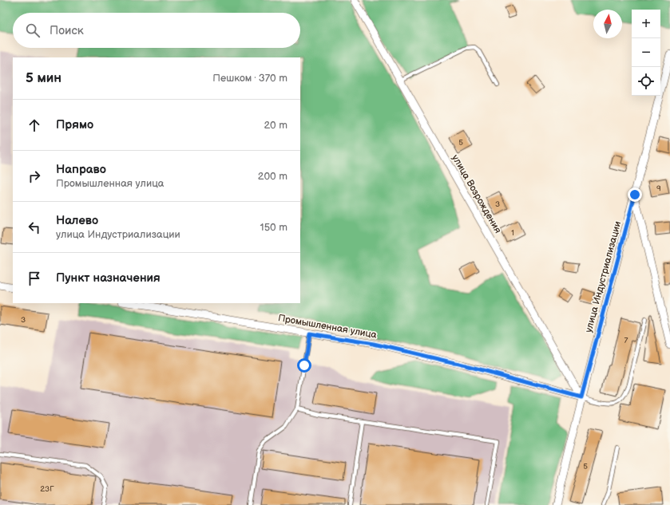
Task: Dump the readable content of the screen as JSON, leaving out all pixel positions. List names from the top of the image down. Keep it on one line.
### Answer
{"streets":{"street":["улица Возрождения","улица Индустриализации","Промышленная улица"]},"crossings":[["улица Возрождения","улица Индустриализации"],["улица Возрождения","Промышленная улица"],["улица Индустриализации","Промышленная улица"]],"house_numbers":["5","9","3","1","3","7","5","23Г"],"north":"top","page":{"map_buttons":["+","−"],"search":"Поиск","heading":["5 мин","Пешком · 370 m"],"list":[["Прямо","20 m"],["Направо","Промышленная улица","200 m"],["Налево","улица Индустриализации","150 m"],"Пункт назначения"]}}
